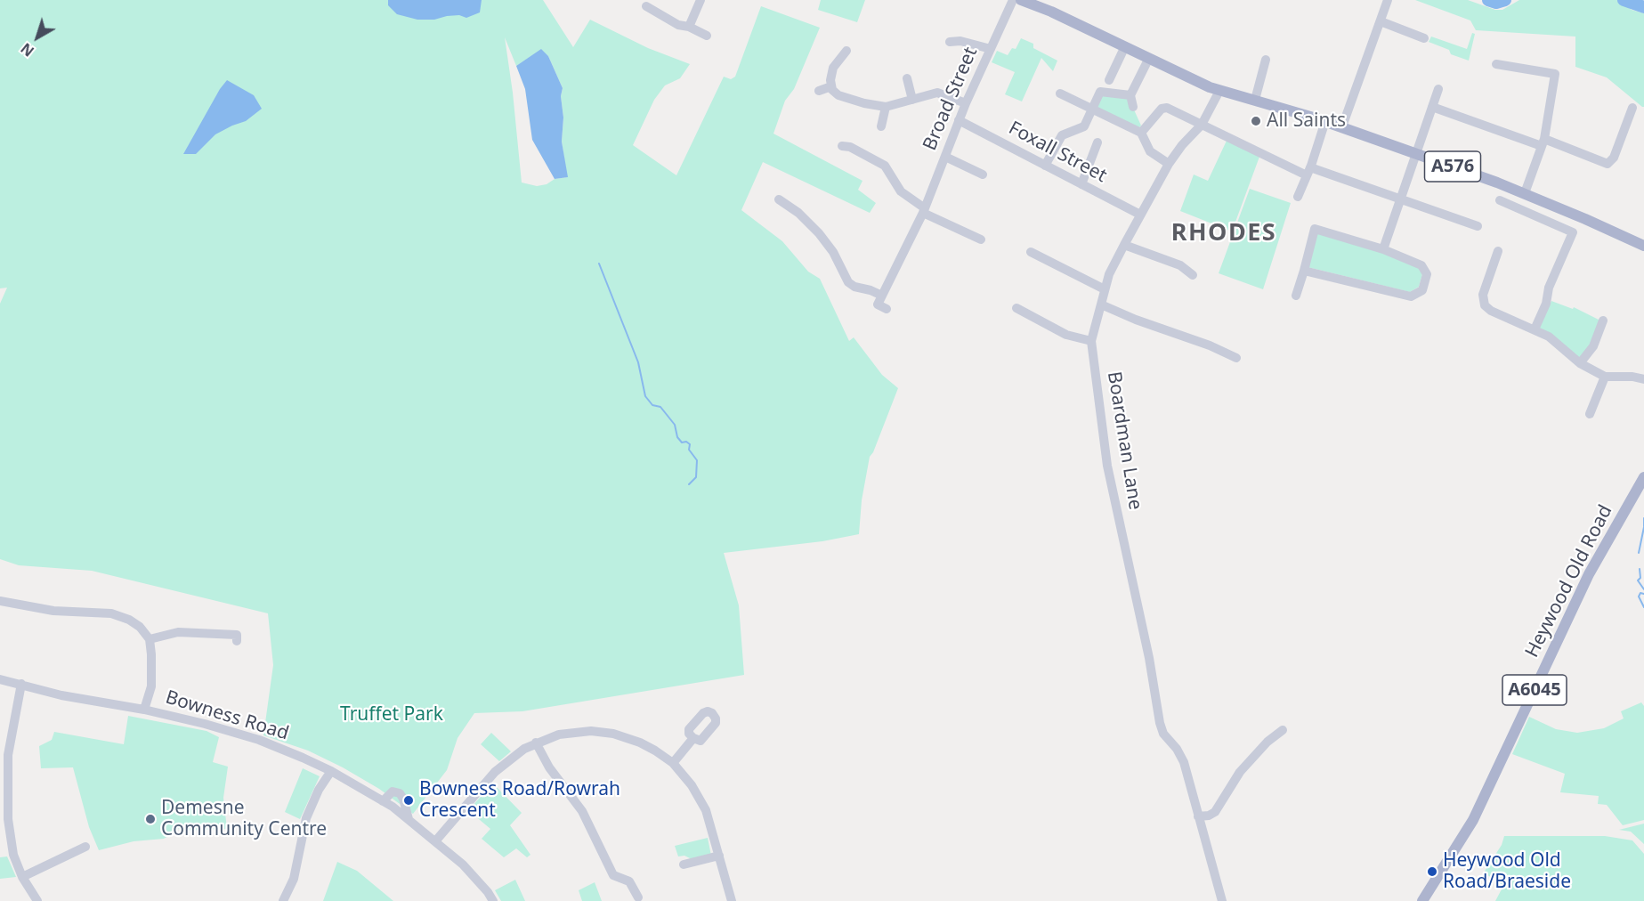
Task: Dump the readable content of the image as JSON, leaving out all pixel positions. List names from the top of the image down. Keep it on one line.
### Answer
{"streets":{"main road":["A576","Heywood Old Road","A6045"],"street":["Broad Street","Foxall Street","Boardman Lane","Bowness Road"]},"crossings":[["Broad Street","Foxall Street"],["Foxall Street","Boardman Lane"],["A576","Boardman Lane"]],"districts":["RHODES"],"parks":["Truffet Park"],"places":["All Saints","Bowness Road/Rowrah Crescent","Demesne Community Centre","Heywood Old Road/Braeside"],"north":"bottom left"}
